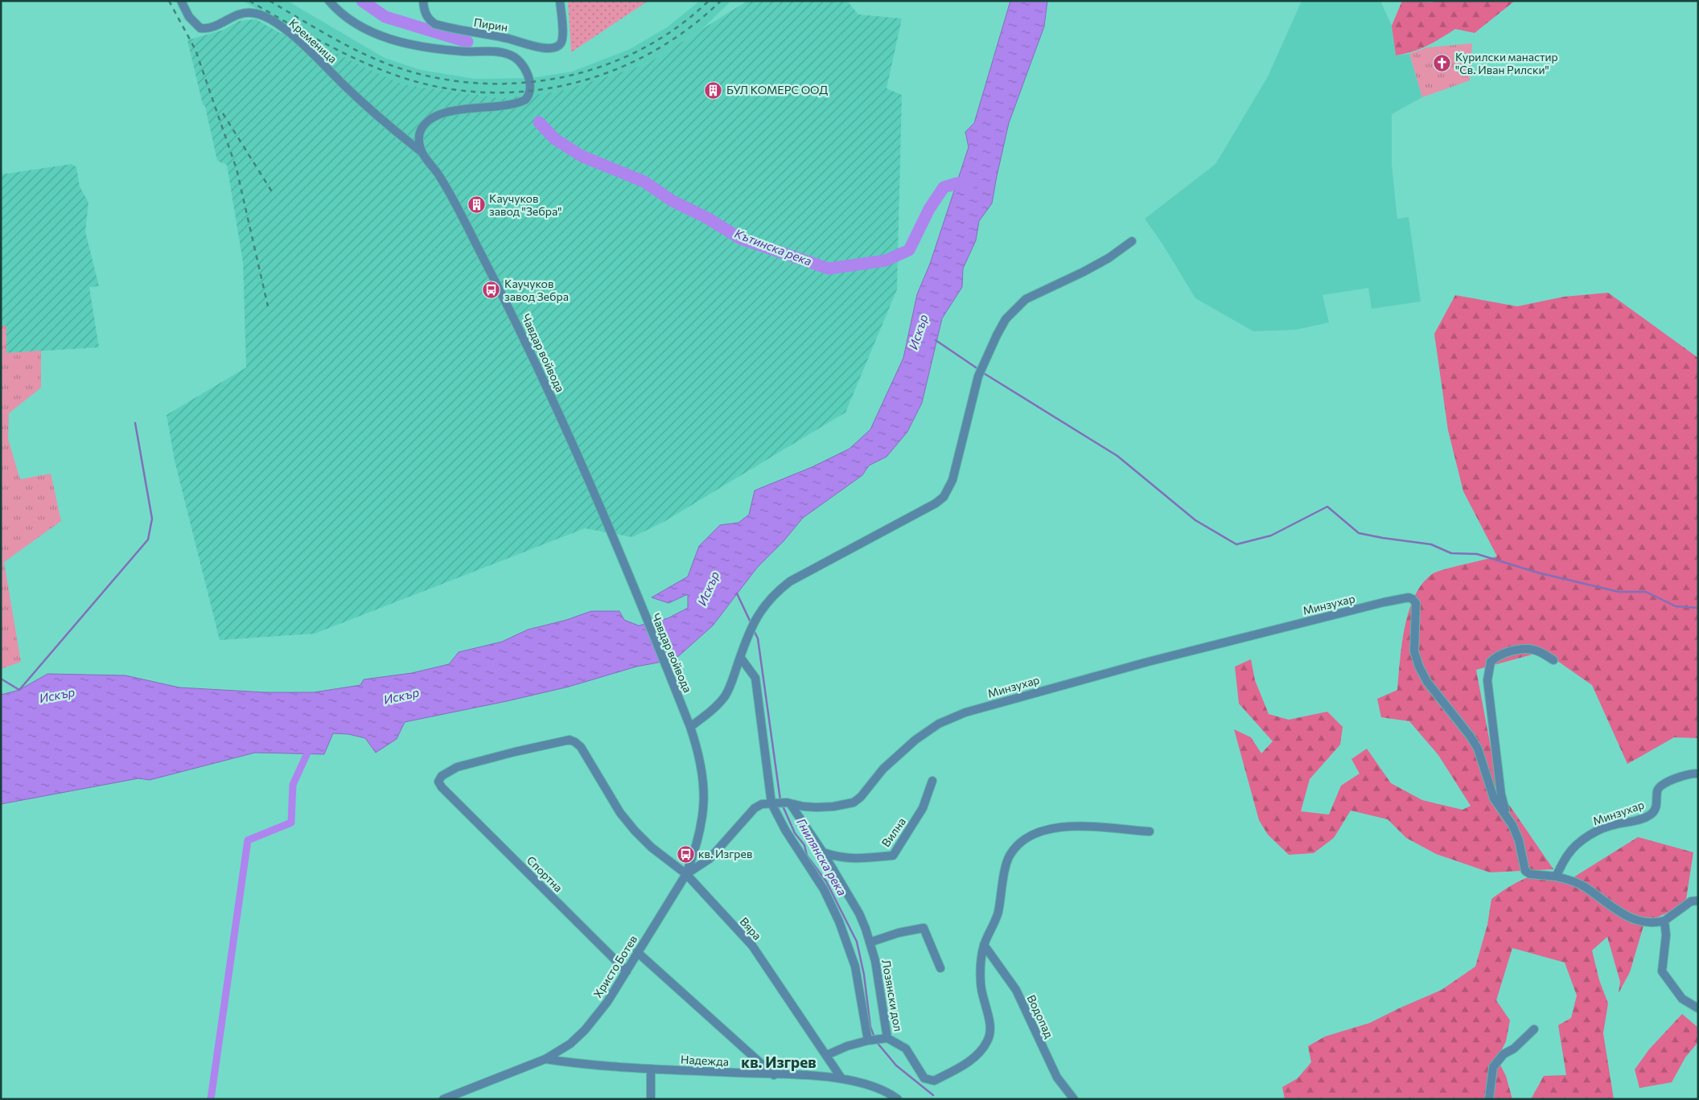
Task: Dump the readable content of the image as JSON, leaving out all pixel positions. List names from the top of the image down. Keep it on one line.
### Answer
{"streets":{"street":["Пирин","Кременица","Чавдар войвода","Минзухар","Вилна","Спортна","Вяра","Христо Ботев","Лозянски дол","Водопад","Надежда"]},"crossings":[["Кременица","Чавдар войвода"],["Минзухар","Христо Ботев"],["Минзухар","Лозянски дол"],["Вилна","Лозянски дол"],["Спортна","Вяра"],["Спортна","Христо Ботев"],["Вяра","Христо Ботев"],["Вяра","Надежда"],["Христо Ботев","Надежда"],["Лозянски дол","Водопад"]],"districts":["кв. Изгрев"],"water":["Кътинска река","Искър","Гнилянска река"],"places":{"church":["Курилски манастир \"Св. Иван Рилски\""],"building":["БУЛ КОМЕРС ООД","Каучуков завод \"Зебра\""],"bus stop":["Каучуков завод Зебра","кв. Изгрев"]}}
